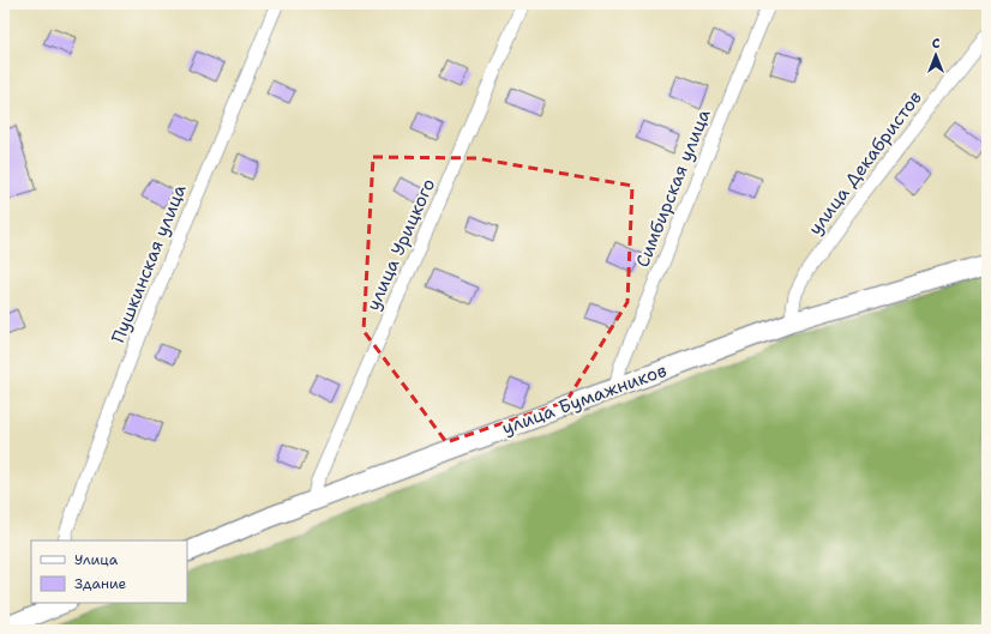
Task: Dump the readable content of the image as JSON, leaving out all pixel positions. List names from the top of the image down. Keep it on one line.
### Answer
{"streets":{"street":["улица Декабристов","Симбирская улица","улица Урицкого","Пушкинская улица","улица Бумажников"]},"crossings":[["улица Декабристов","улица Бумажников"],["Симбирская улица","улица Бумажников"],["улица Урицкого","улица Бумажников"]],"legend":["Улица","Здание"],"north":"top"}
